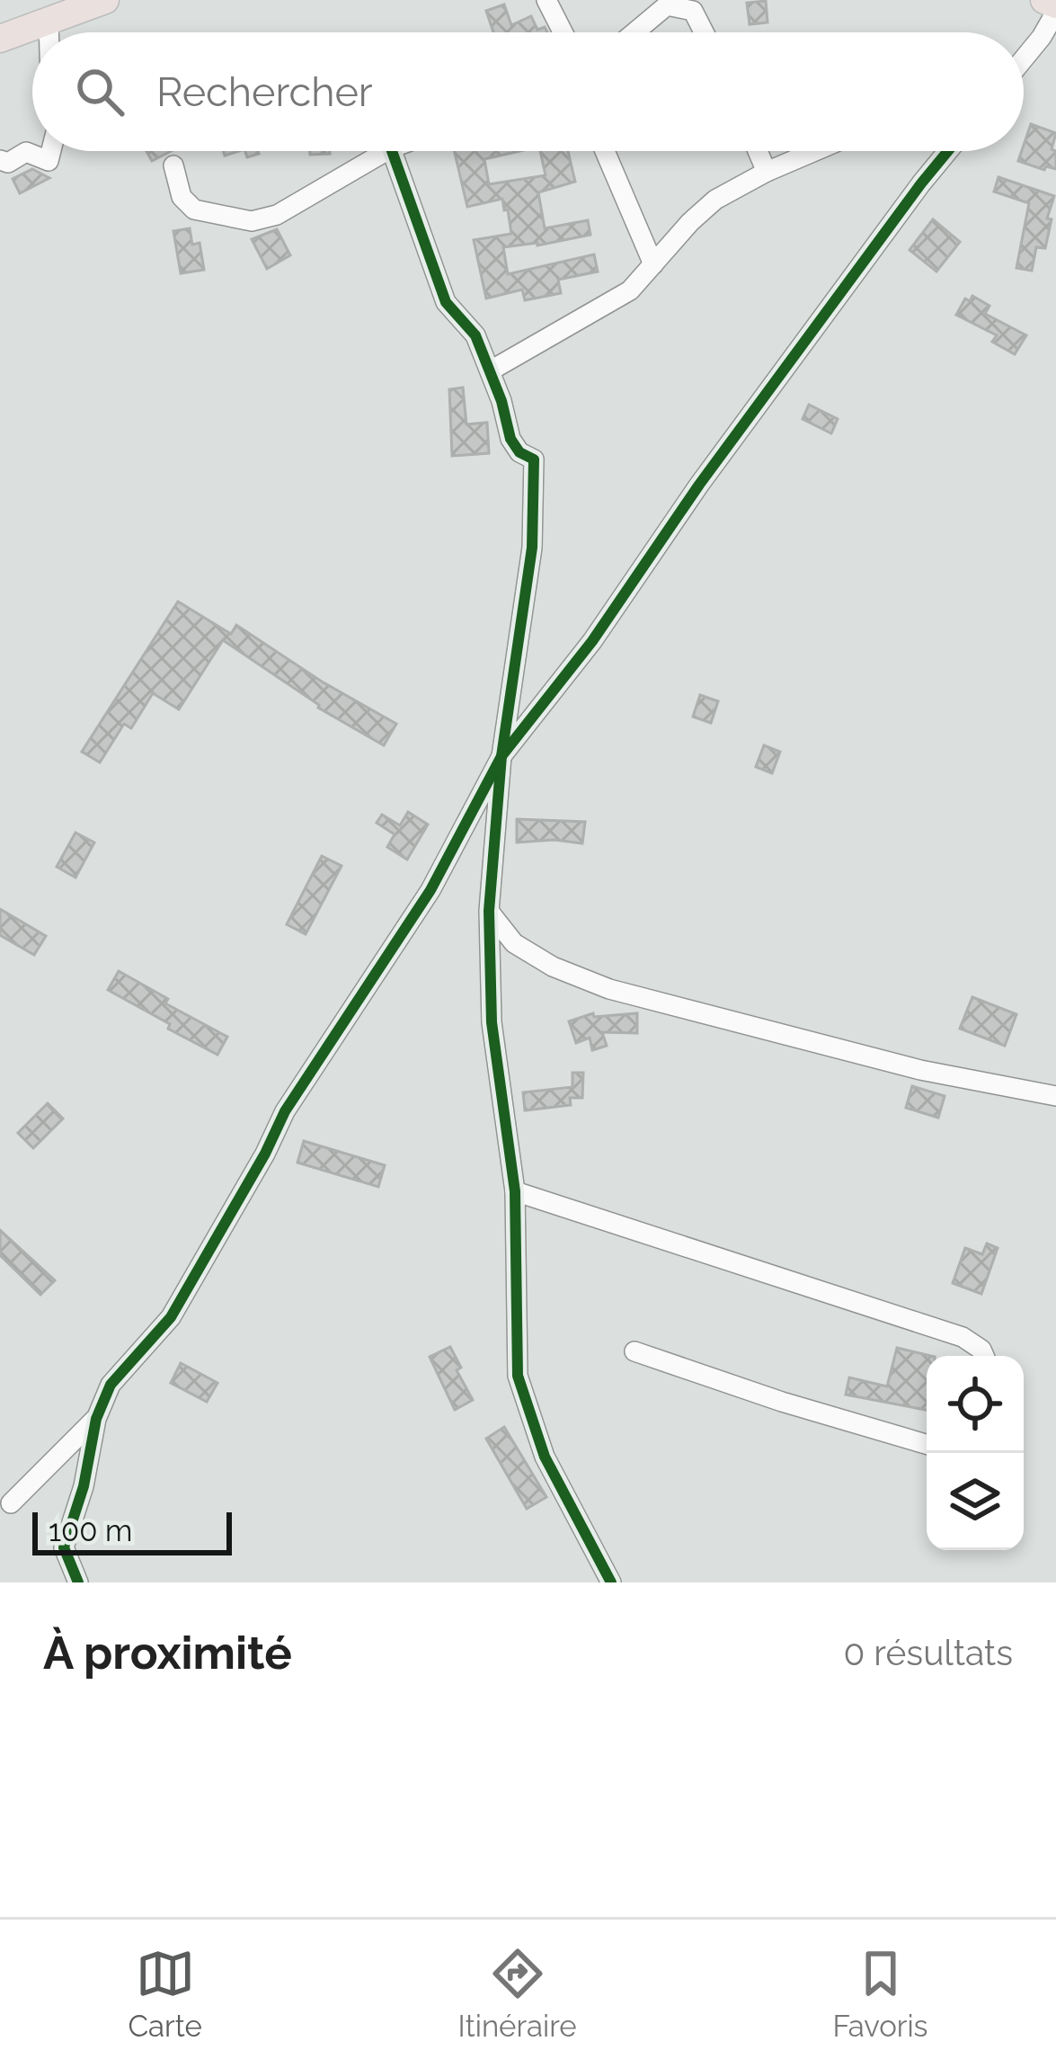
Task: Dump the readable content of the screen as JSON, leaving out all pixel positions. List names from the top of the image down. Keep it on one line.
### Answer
{"scale_bar":"100 m","page":{"search":"Rechercher","scale":"100 m","heading":["À proximité","0 résultats"],"nav":["Carte","Itinéraire","Favoris"]}}
